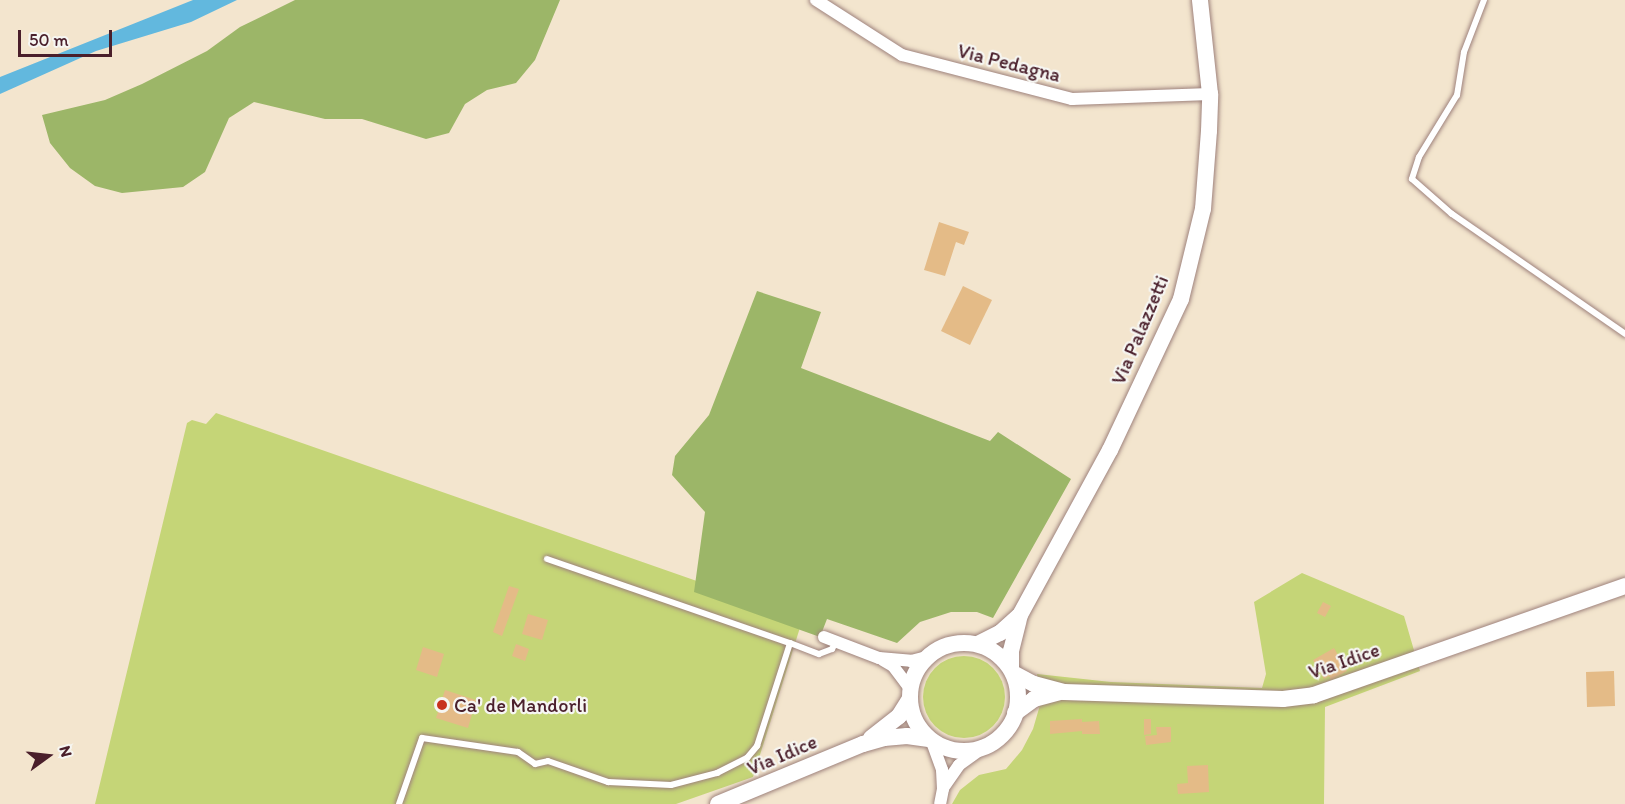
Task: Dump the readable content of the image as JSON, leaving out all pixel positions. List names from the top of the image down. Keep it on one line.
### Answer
{"streets":{"main road":["Via Palazzetti","Via Idice"],"street":["Via Pedagna"]},"crossings":[["Via Pedagna","Via Palazzetti"],["Via Palazzetti","Via Idice"]],"places":["Ca' de Mandorli"],"scale_bar":"50 m","north":"right"}
